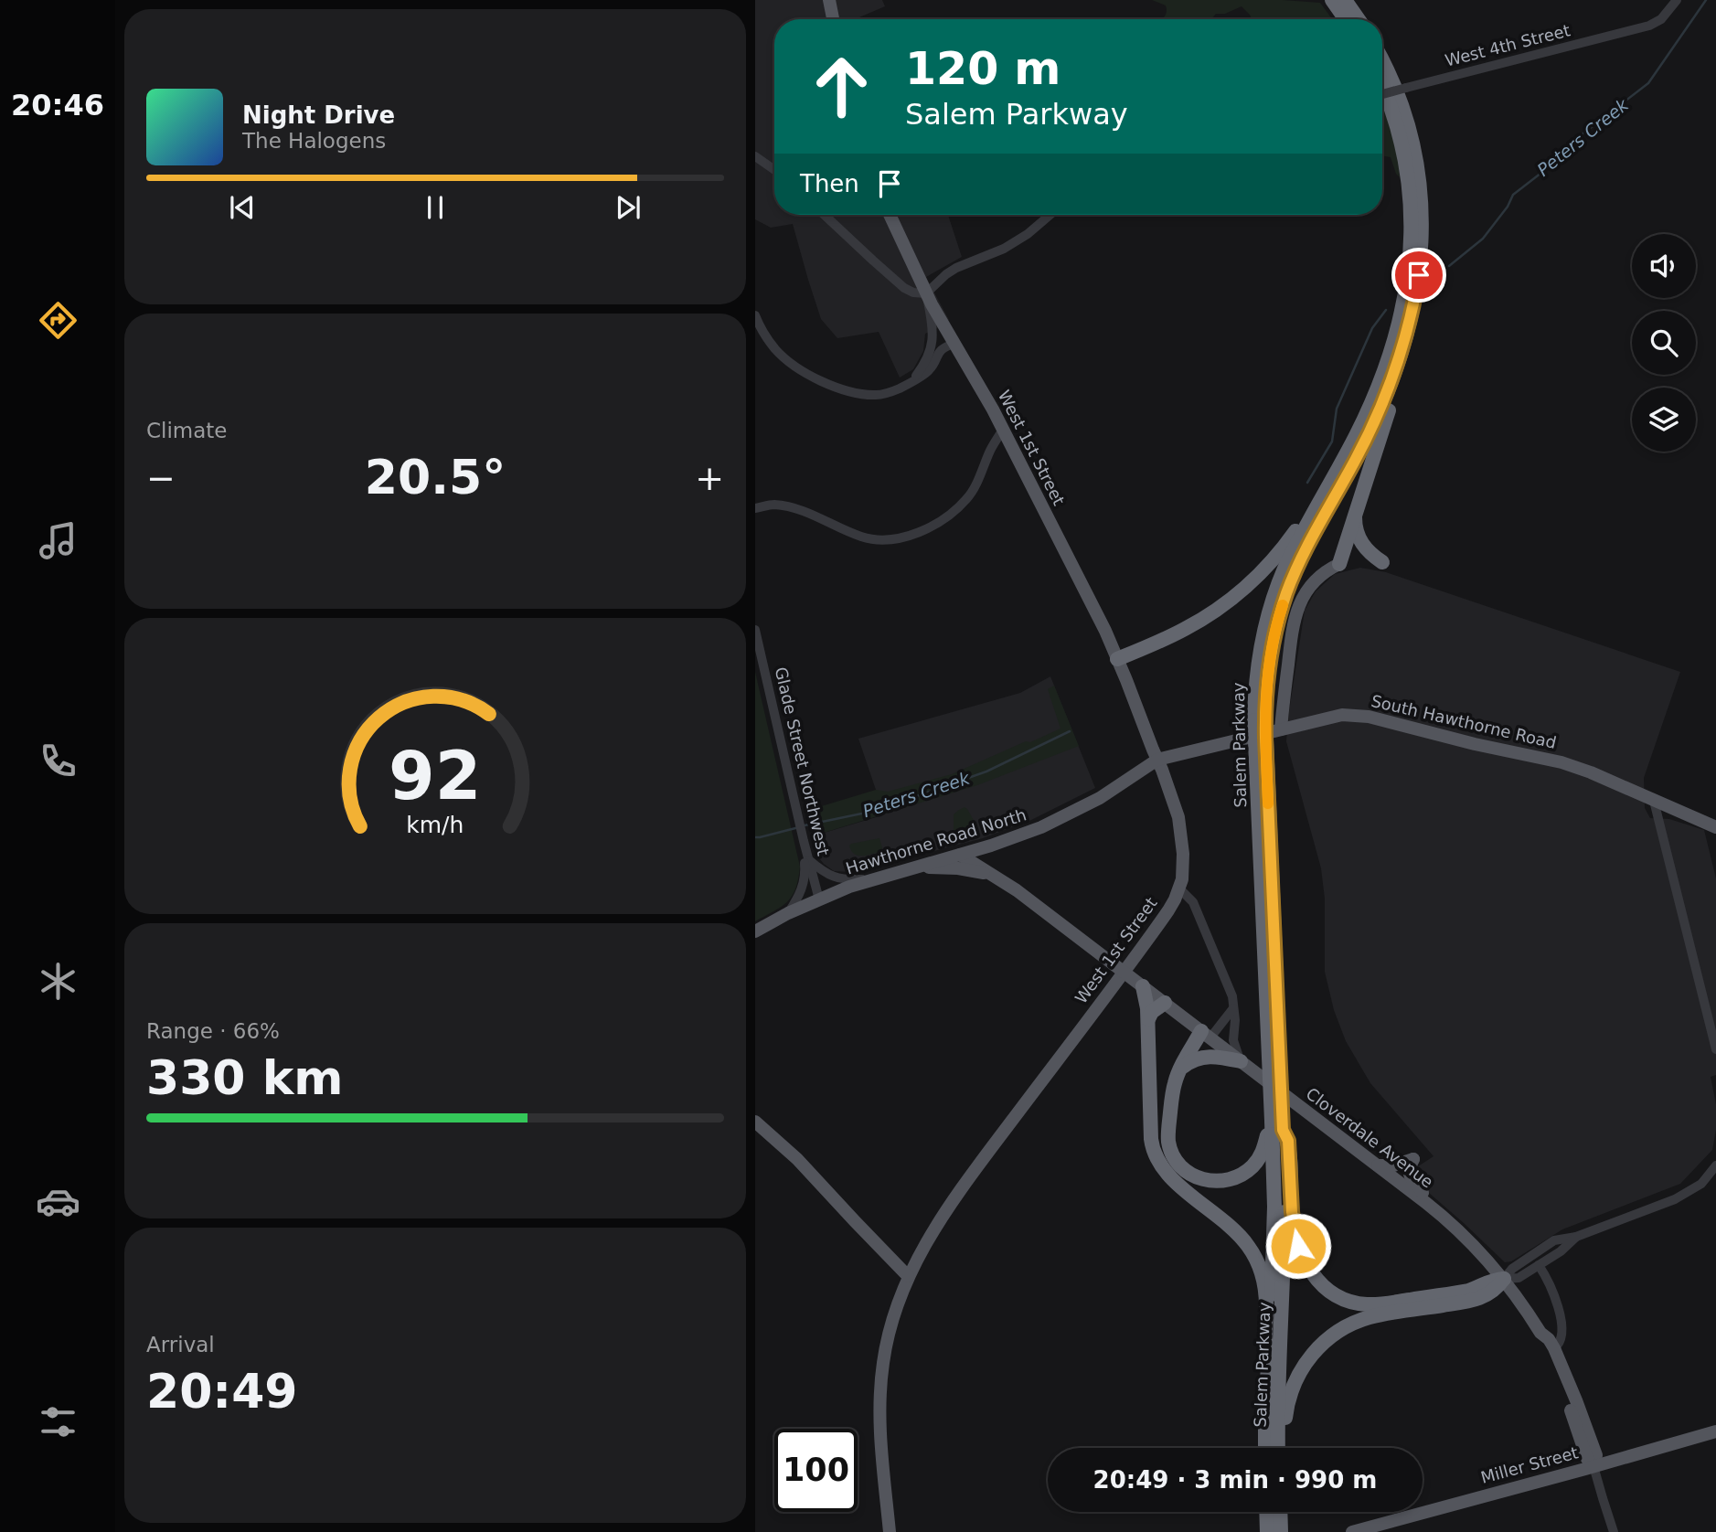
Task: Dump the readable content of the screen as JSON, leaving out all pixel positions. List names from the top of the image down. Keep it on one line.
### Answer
{"streets":{"highway":["Salem Parkway"],"main road":["West 1st Street","South Hawthorne Road","Hawthorne Road North","Cloverdale Avenue","Miller Street"],"street":["West 4th Street","Glade Street Northwest"]},"crossings":[["West 1st Street","South Hawthorne Road"],["West 1st Street","Hawthorne Road North"],["West 1st Street","Cloverdale Avenue"],["South Hawthorne Road","Hawthorne Road North"],["Glade Street Northwest","Hawthorne Road North"],["Hawthorne Road North","Cloverdale Avenue"],["Cloverdale Avenue","Miller Street"]],"water":["Peters Creek"],"page":{"tabs":"20:46","turn":["120 m","Salem Parkway"],"song":["Night Drive","The Halogens"],"then":"Then","tile":["Climate",["Range · 66%","330 km"],["Arrival","20:49"]],"heat":["−","20.5°","+"],"limit":"100","trip":"20:49 · 3 min · 990 m","gauge":["92","km/h"]}}
